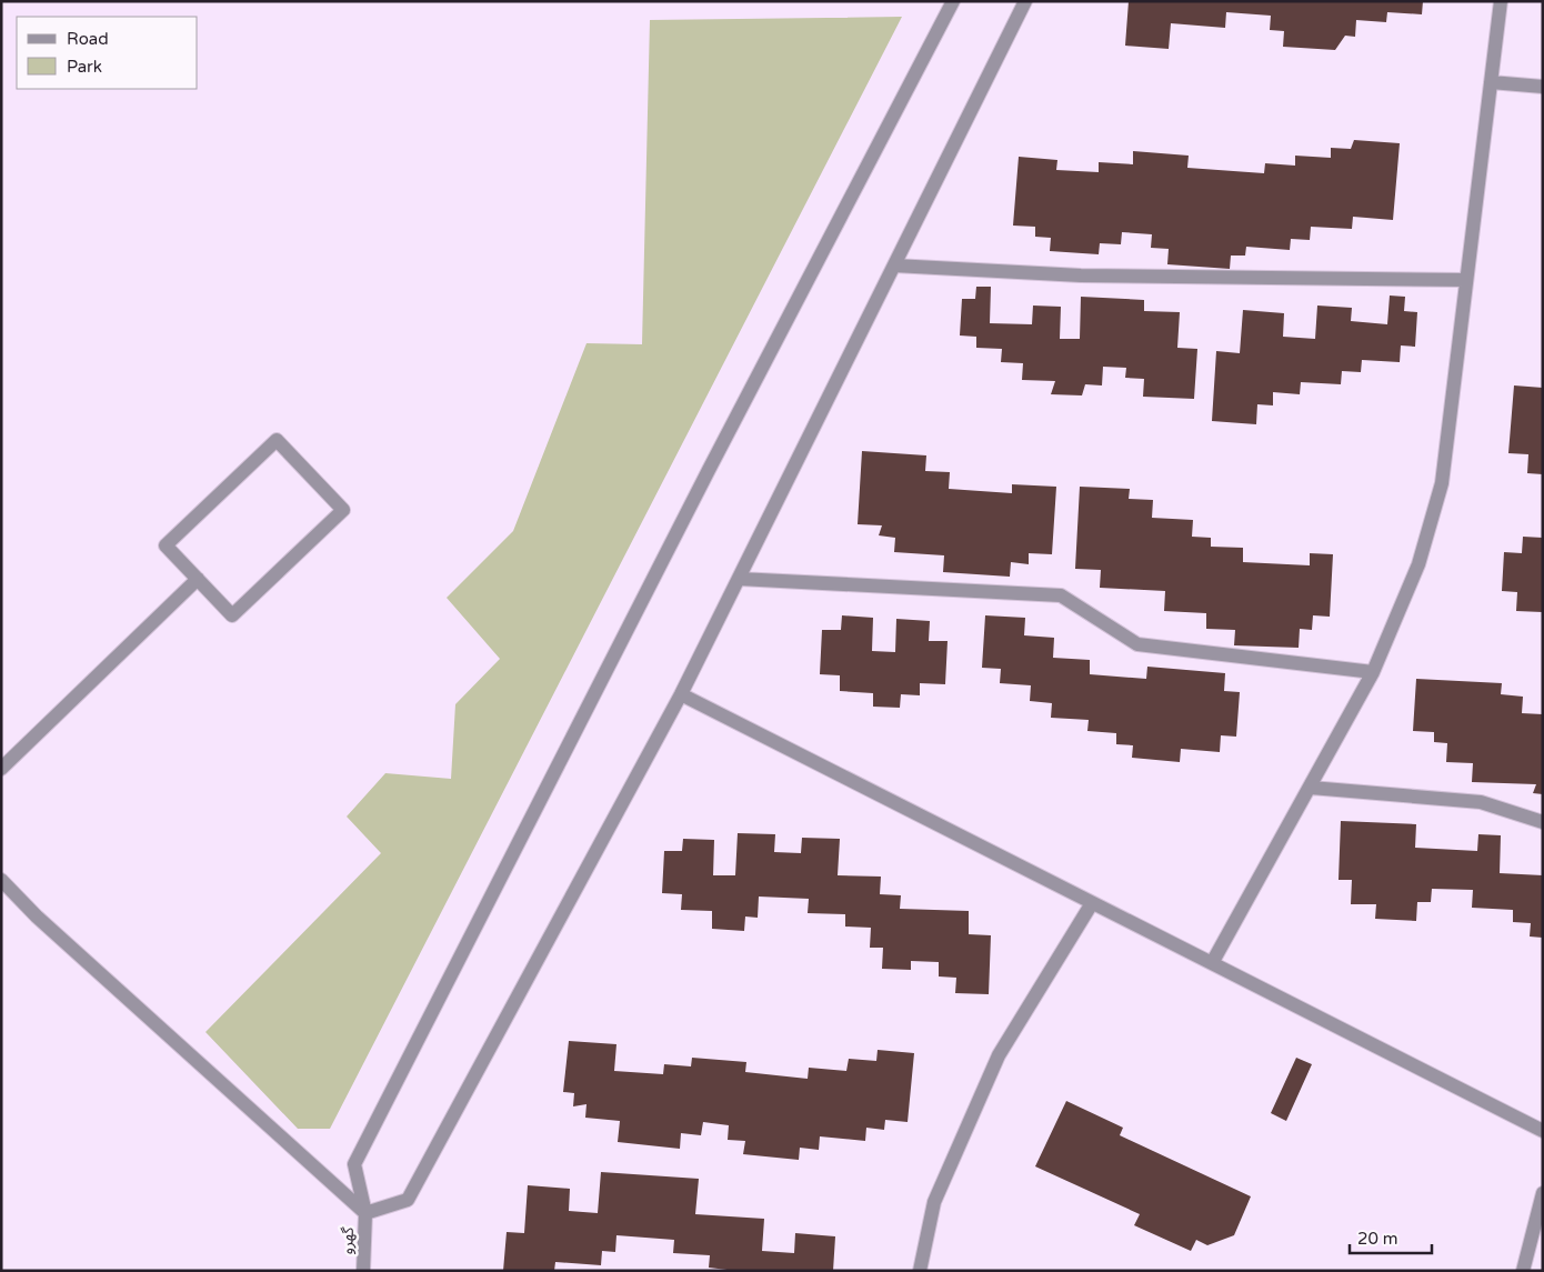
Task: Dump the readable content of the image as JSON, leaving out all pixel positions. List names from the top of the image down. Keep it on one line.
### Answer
{"streets":{"street":["گهرو"]},"legend":["Road","Park"],"scale_bar":"20 m"}
